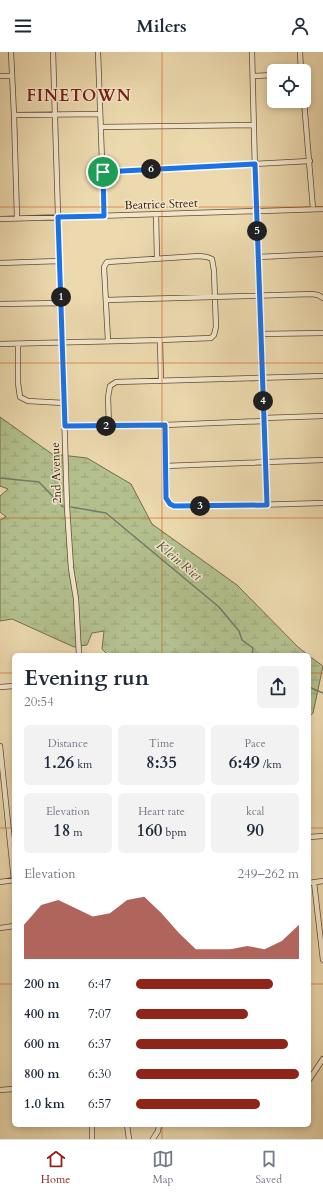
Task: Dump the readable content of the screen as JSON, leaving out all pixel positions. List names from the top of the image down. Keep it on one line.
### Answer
{"streets":{"street":["Beatrice Street","2nd Avenue"]},"crossings":[["Beatrice Street","2nd Avenue"]],"districts":["FINETOWN"],"water":["Klein Riet"],"page":{"header":"Milers","pins":["6","5","1","4","2","3"],"heading":["Evening run","20:54"],"stats":[["Distance","1.26 km"],["Time","8:35"],["Pace","6:49 /km"],["Elevation","18 m"],["Heart rate","160 bpm"],["kcal","90"]],"chart":["Elevation","249–262 m"],"list":[{"name":"200 m","note":"6:47"},{"name":"400 m","note":"7:07"},{"name":"600 m","note":"6:37"},{"name":"800 m","note":"6:30"},{"name":"1.0 km","note":"6:57"}],"tabs":["Home","Map","Saved"]}}
